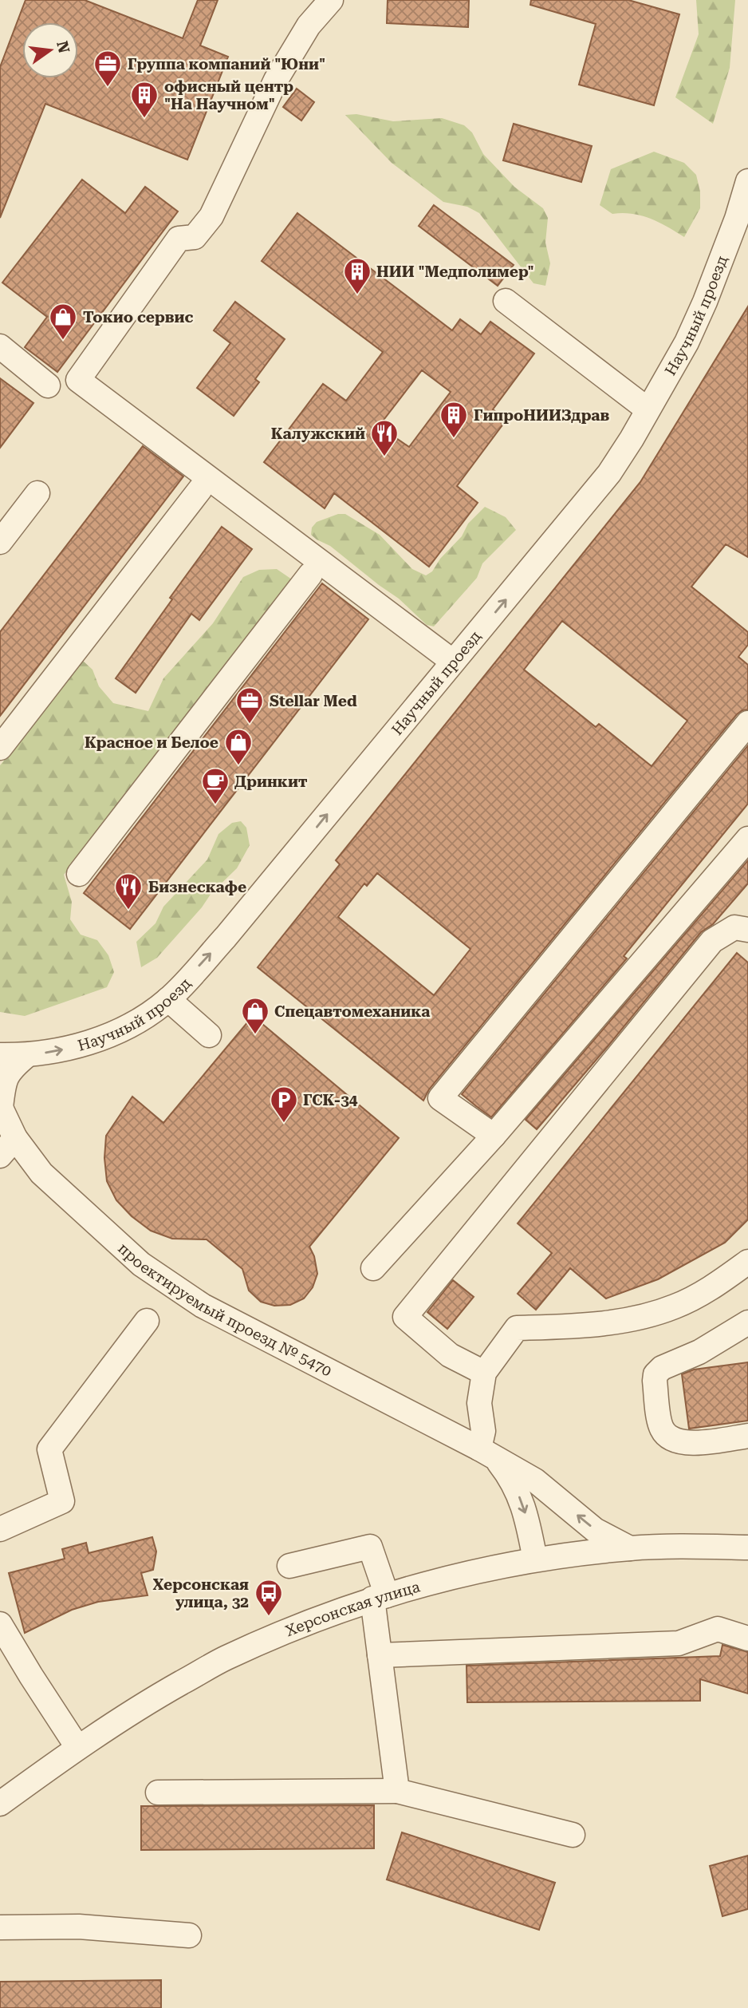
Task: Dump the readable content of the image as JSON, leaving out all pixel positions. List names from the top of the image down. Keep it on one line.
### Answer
{"streets":{"street":["Научный проезд","проектируемый проезд № 5470","Херсонская улица"]},"crossings":[["Научный проезд","проектируемый проезд № 5470"],["проектируемый проезд № 5470","Херсонская улица"]],"places":{"office":["Группа компаний \"Юни\"","Stellar Med"],"building":["офисный центр \"На Научном\"","НИИ \"Медполимер\"","ГипроНИИЗдрав"],"shop":["Токио сервис","Красное и Белое","Спецавтомеханика"],"restaurant":["Калужский","Бизнескафе"],"cafe":["Дринкит"],"parking":["ГСК-34"],"bus stop":["Херсонская улица, 32"]},"north":"right"}
